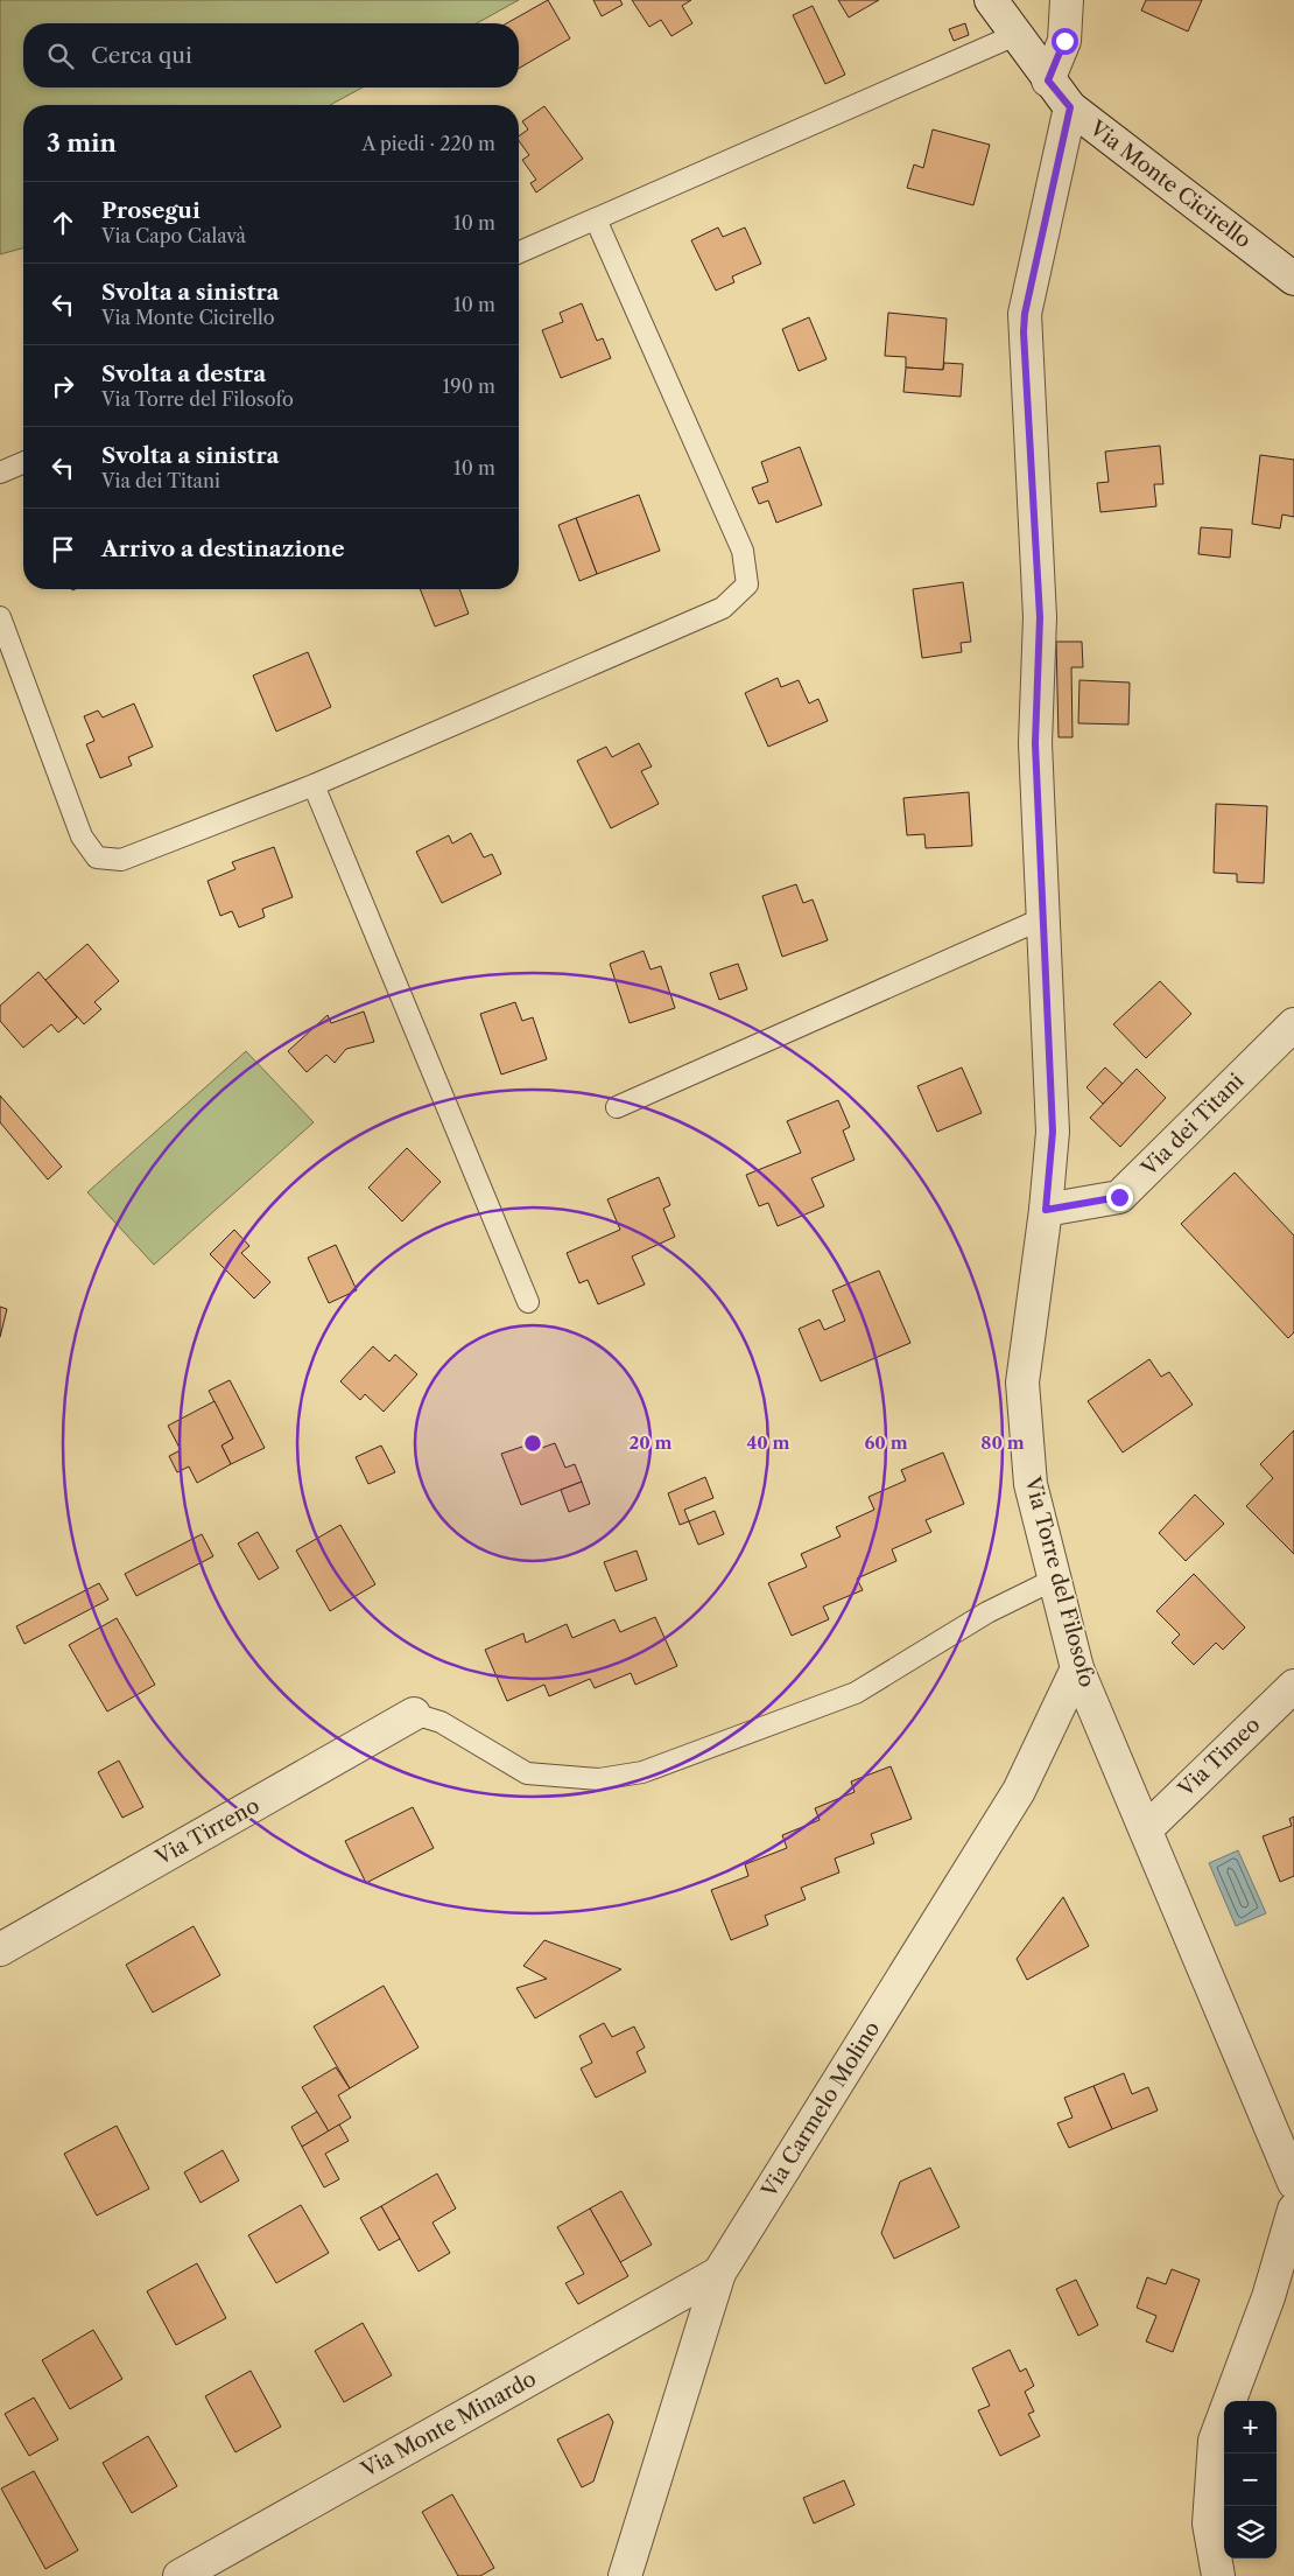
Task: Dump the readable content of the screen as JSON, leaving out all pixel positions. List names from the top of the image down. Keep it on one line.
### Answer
{"streets":{"street":["Via Monte Cicirello","Via dei Titani","Via Torre del Filosofo","Via Timeo","Via Tirreno","Via Carmelo Molino","Via Monte Minardo"]},"crossings":[["Via Monte Cicirello","Via Torre del Filosofo"],["Via dei Titani","Via Torre del Filosofo"],["Via Torre del Filosofo","Via Timeo"],["Via Torre del Filosofo","Via Carmelo Molino"],["Via Carmelo Molino","Via Monte Minardo"]],"page":{"search":"Cerca qui","heading":["3 min","A piedi · 220 m"],"list":[["Prosegui","Via Capo Calavà","10 m"],["Svolta a sinistra","Via Monte Cicirello","10 m"],["Svolta a destra","Via Torre del Filosofo","190 m"],["Svolta a sinistra","Via dei Titani","10 m"],"Arrivo a destinazione"],"map_buttons":["+","−"]},"rings":["20 m","40 m","60 m","80 m"]}
